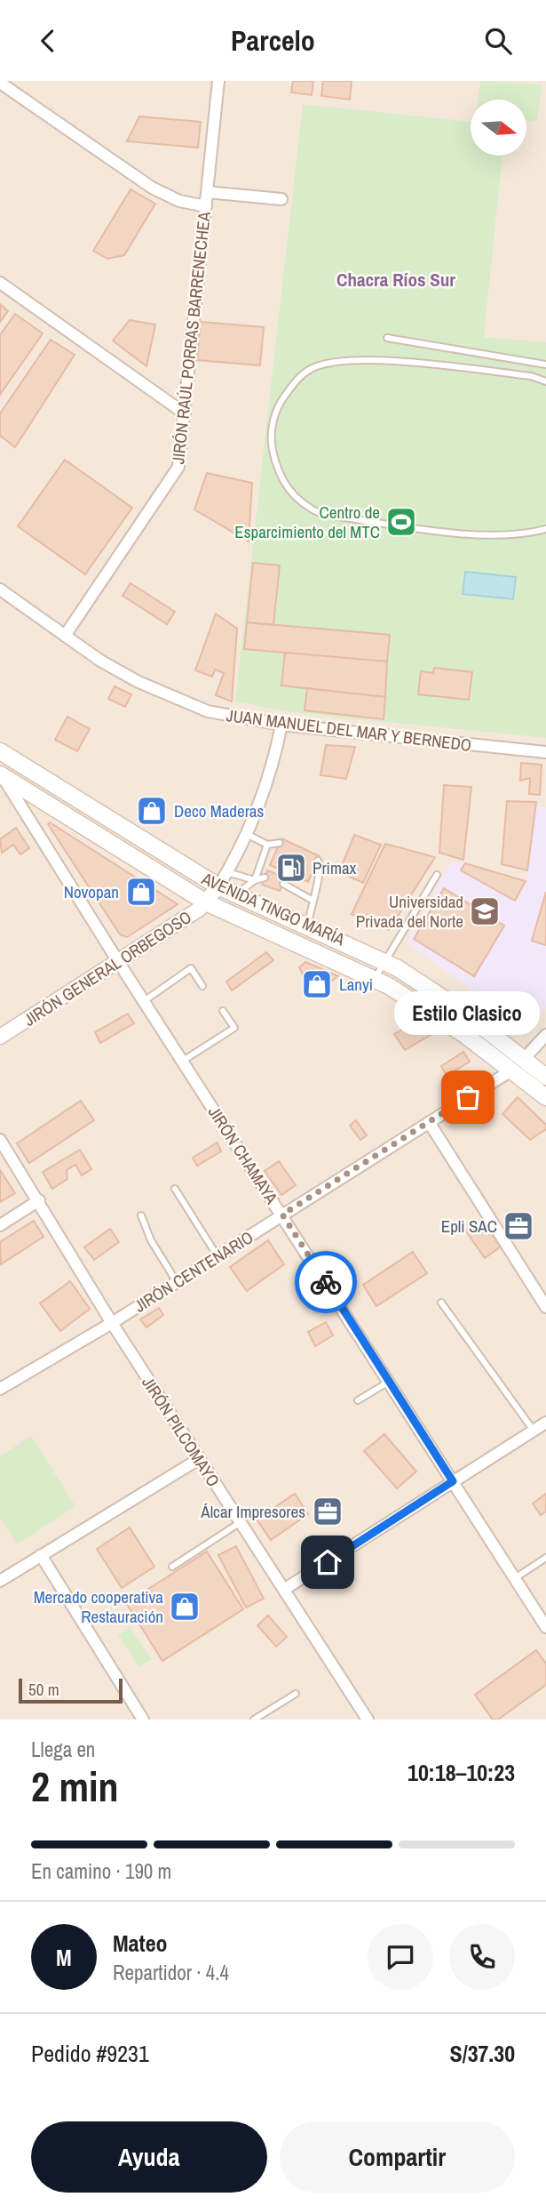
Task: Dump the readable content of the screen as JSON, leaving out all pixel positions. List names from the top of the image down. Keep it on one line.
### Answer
{"streets":{"main road":["AVENIDA TINGO MARÍA"],"street":["JIRÓN RAÚL PORRAS BARRENECHEA","JUAN MANUEL DEL MAR Y BERNEDO","JIRÓN GENERAL ORBEGOSO","JIRÓN CHAMAYA","JIRÓN CENTENARIO","JIRÓN PILCOMAYO"]},"crossings":[["JIRÓN RAÚL PORRAS BARRENECHEA","JUAN MANUEL DEL MAR Y BERNEDO"],["JUAN MANUEL DEL MAR Y BERNEDO","JIRÓN GENERAL ORBEGOSO"],["AVENIDA TINGO MARÍA","JIRÓN GENERAL ORBEGOSO"],["AVENIDA TINGO MARÍA","JIRÓN CHAMAYA"],["AVENIDA TINGO MARÍA","JIRÓN CENTENARIO"],["JIRÓN GENERAL ORBEGOSO","JIRÓN CHAMAYA"],["JIRÓN CHAMAYA","JIRÓN CENTENARIO"],["JIRÓN CENTENARIO","JIRÓN PILCOMAYO"]],"districts":["Chacra Ríos Sur"],"places":{"sports":["Centro de Esparcimiento del MTC"],"shop":["Deco Maderas","Novopan","Lanyi","Mercado cooperativa Restauración"],"fuel station":["Primax"],"school or university":["Universidad Privada del Norte"],"other":["Estilo Clasico"],"office":["Epli SAC","Álcar Impresores"]},"scale_bar":"50 m","north":"right","page":{"header":"Parcelo","bubble":"Estilo Clasico","scale":"50 m","heading":["2 min","Llega en","10:18–10:23"],"panel":["Mateo","Repartidor · 4.4","Pedido #9231","S/37.30"],"bar":"En camino · 190 m","round":"M","buttons":["Ayuda","Compartir"]}}
